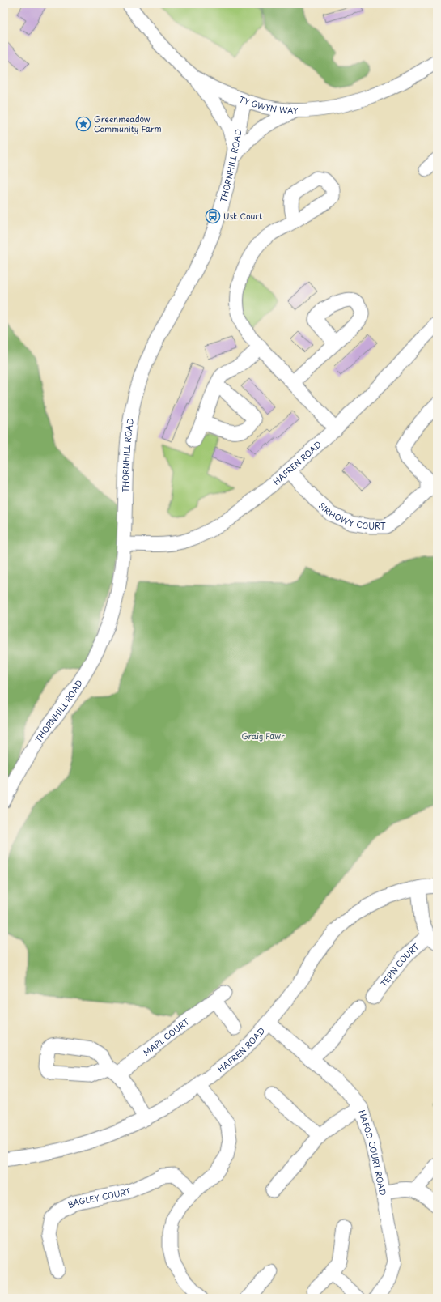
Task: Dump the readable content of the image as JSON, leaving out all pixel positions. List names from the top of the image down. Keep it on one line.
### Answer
{"streets":{"street":["TY GWYN WAY","THORNHILL ROAD","HAFREN ROAD","SIRHOWY COURT","TERN COURT","MARL COURT","HAFOD COURT ROAD","BAGLEY COURT"]},"crossings":[["TY GWYN WAY","THORNHILL ROAD"],["THORNHILL ROAD","HAFREN ROAD"],["HAFREN ROAD","SIRHOWY COURT"],["HAFREN ROAD","TERN COURT"],["HAFREN ROAD","MARL COURT"],["HAFREN ROAD","HAFOD COURT ROAD"]],"parks":["Graig Fawr"],"places":{"place":["Greenmeadow Community Farm"],"bus stop":["Usk Court"]}}
